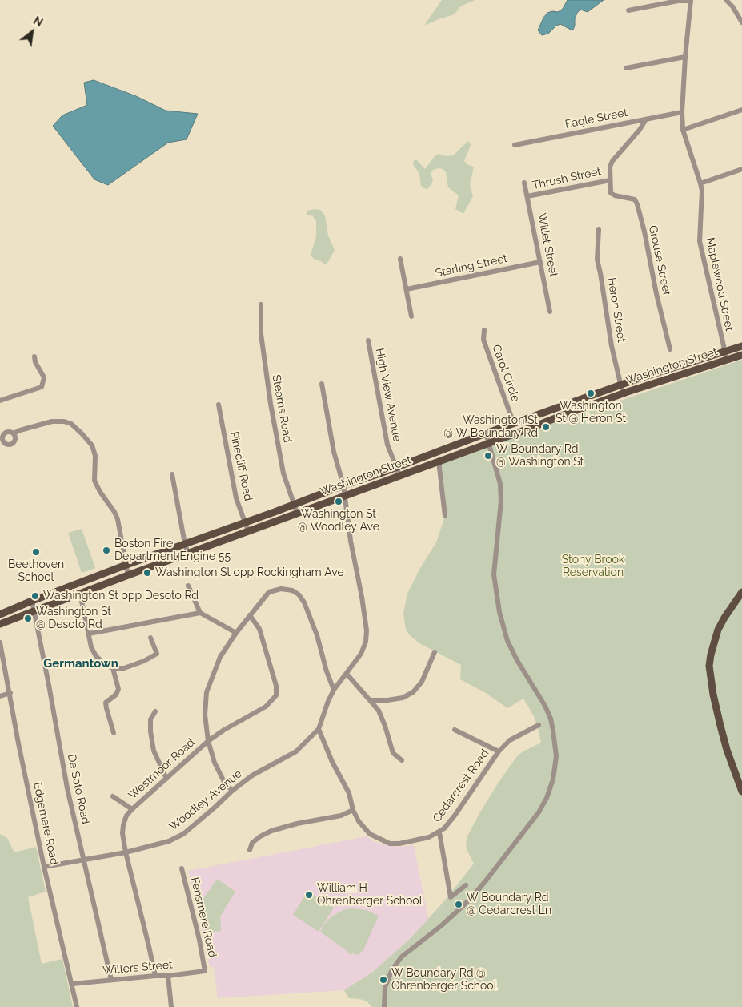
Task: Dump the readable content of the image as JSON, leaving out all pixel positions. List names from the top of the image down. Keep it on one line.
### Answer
{"streets":{"main road":["Washington Street"],"street":["Eagle Street","Thrush Street","Willet Street","Grouse Street","Starling Street","Maplewood Street","Heron Street","Carol Circle","High View Avenue","Stearns Road","Pinecliff Road","Westmoor Road","Cedarcrest Road","De Soto Road","Woodley Avenue","Edgemere Road","Fensmere Road","Willers Street"]},"crossings":[["Eagle Street","Maplewood Street"],["Thrush Street","Willet Street"],["Thrush Street","Grouse Street"],["Willet Street","Starling Street"],["Maplewood Street","Washington Street"],["Heron Street","Washington Street"],["Washington Street","Carol Circle"],["Washington Street","High View Avenue"],["Washington Street","Stearns Road"],["Washington Street","Pinecliff Road"],["Washington Street","De Soto Road"],["Washington Street","Woodley Avenue"],["Westmoor Road","Woodley Avenue"],["Westmoor Road","Willers Street"],["Cedarcrest Road","Woodley Avenue"],["De Soto Road","Woodley Avenue"],["De Soto Road","Willers Street"],["Woodley Avenue","Edgemere Road"],["Edgemere Road","Willers Street"],["Fensmere Road","Willers Street"]],"districts":["Germantown"],"parks":["Stony Brook Reservation"],"places":["Washington St @ Heron St","Washington St @ W Boundary Rd","W Boundary Rd @ Washington St","Washington St @ Woodley Ave","Boston Fire Department Engine 55","Beethoven School","Washington St opp Rockingham Ave","Washington St opp Desoto Rd","Washington St @ Desoto Rd","William H Ohrenberger School","W Boundary Rd @ Cedarcrest Ln","W Boundary Rd @ Ohrenberger School"],"north":"top right"}
